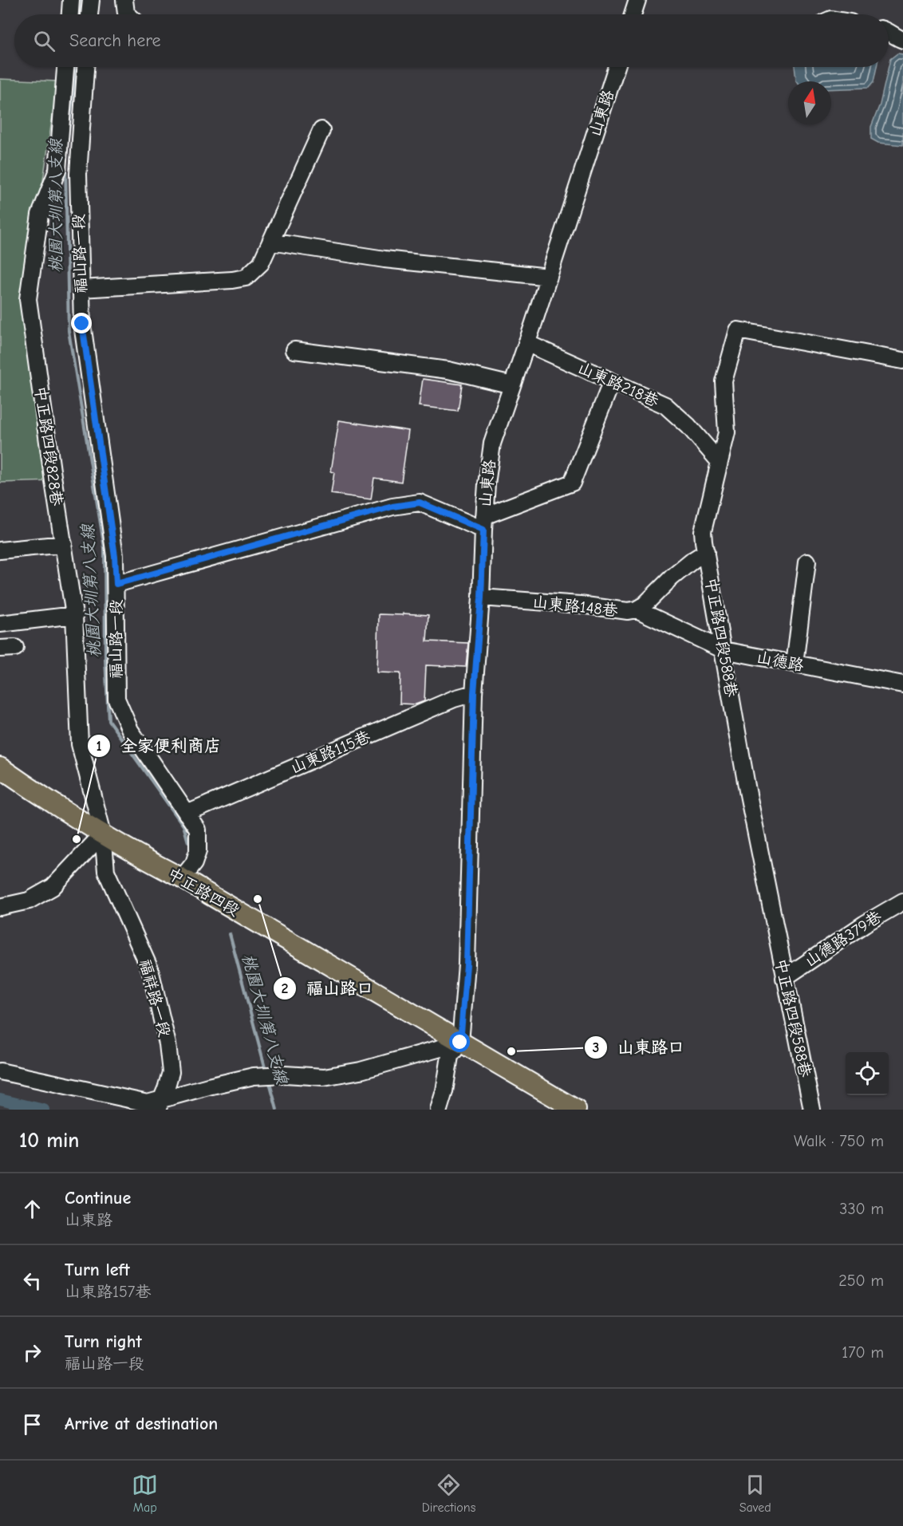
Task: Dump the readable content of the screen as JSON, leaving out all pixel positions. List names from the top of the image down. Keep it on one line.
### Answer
{"streets":{"main road":["中正路四段"],"street":["山東路","福山路一段","山東路218巷","中正路四段828巷","山東路148巷","中正路四段588巷","山德路","山東路115巷","山德路379巷","福祥路一段"]},"crossings":[["山東路","山東路218巷"],["山東路","山東路148巷"],["山東路","山東路115巷"],["山東路","中正路四段"],["福山路一段","山東路115巷"],["福山路一段","中正路四段"],["山東路218巷","中正路四段588巷"],["中正路四段828巷","中正路四段"],["中正路四段828巷","福祥路一段"],["山東路148巷","中正路四段588巷"],["山東路148巷","山德路"],["中正路四段588巷","山德路"],["中正路四段588巷","山德路379巷"],["中正路四段","福祥路一段"]],"water":["桃園大圳第八支線"],"places":["全家便利商店","福山路口","山東路口"],"north":"top","page":{"search":"Search here","heading":["10 min","Walk · 750 m"],"list":[["Continue","山東路","330 m"],["Turn left","山東路157巷","250 m"],["Turn right","福山路一段","170 m"],"Arrive at destination"],"nav":["Map","Directions","Saved"]}}
